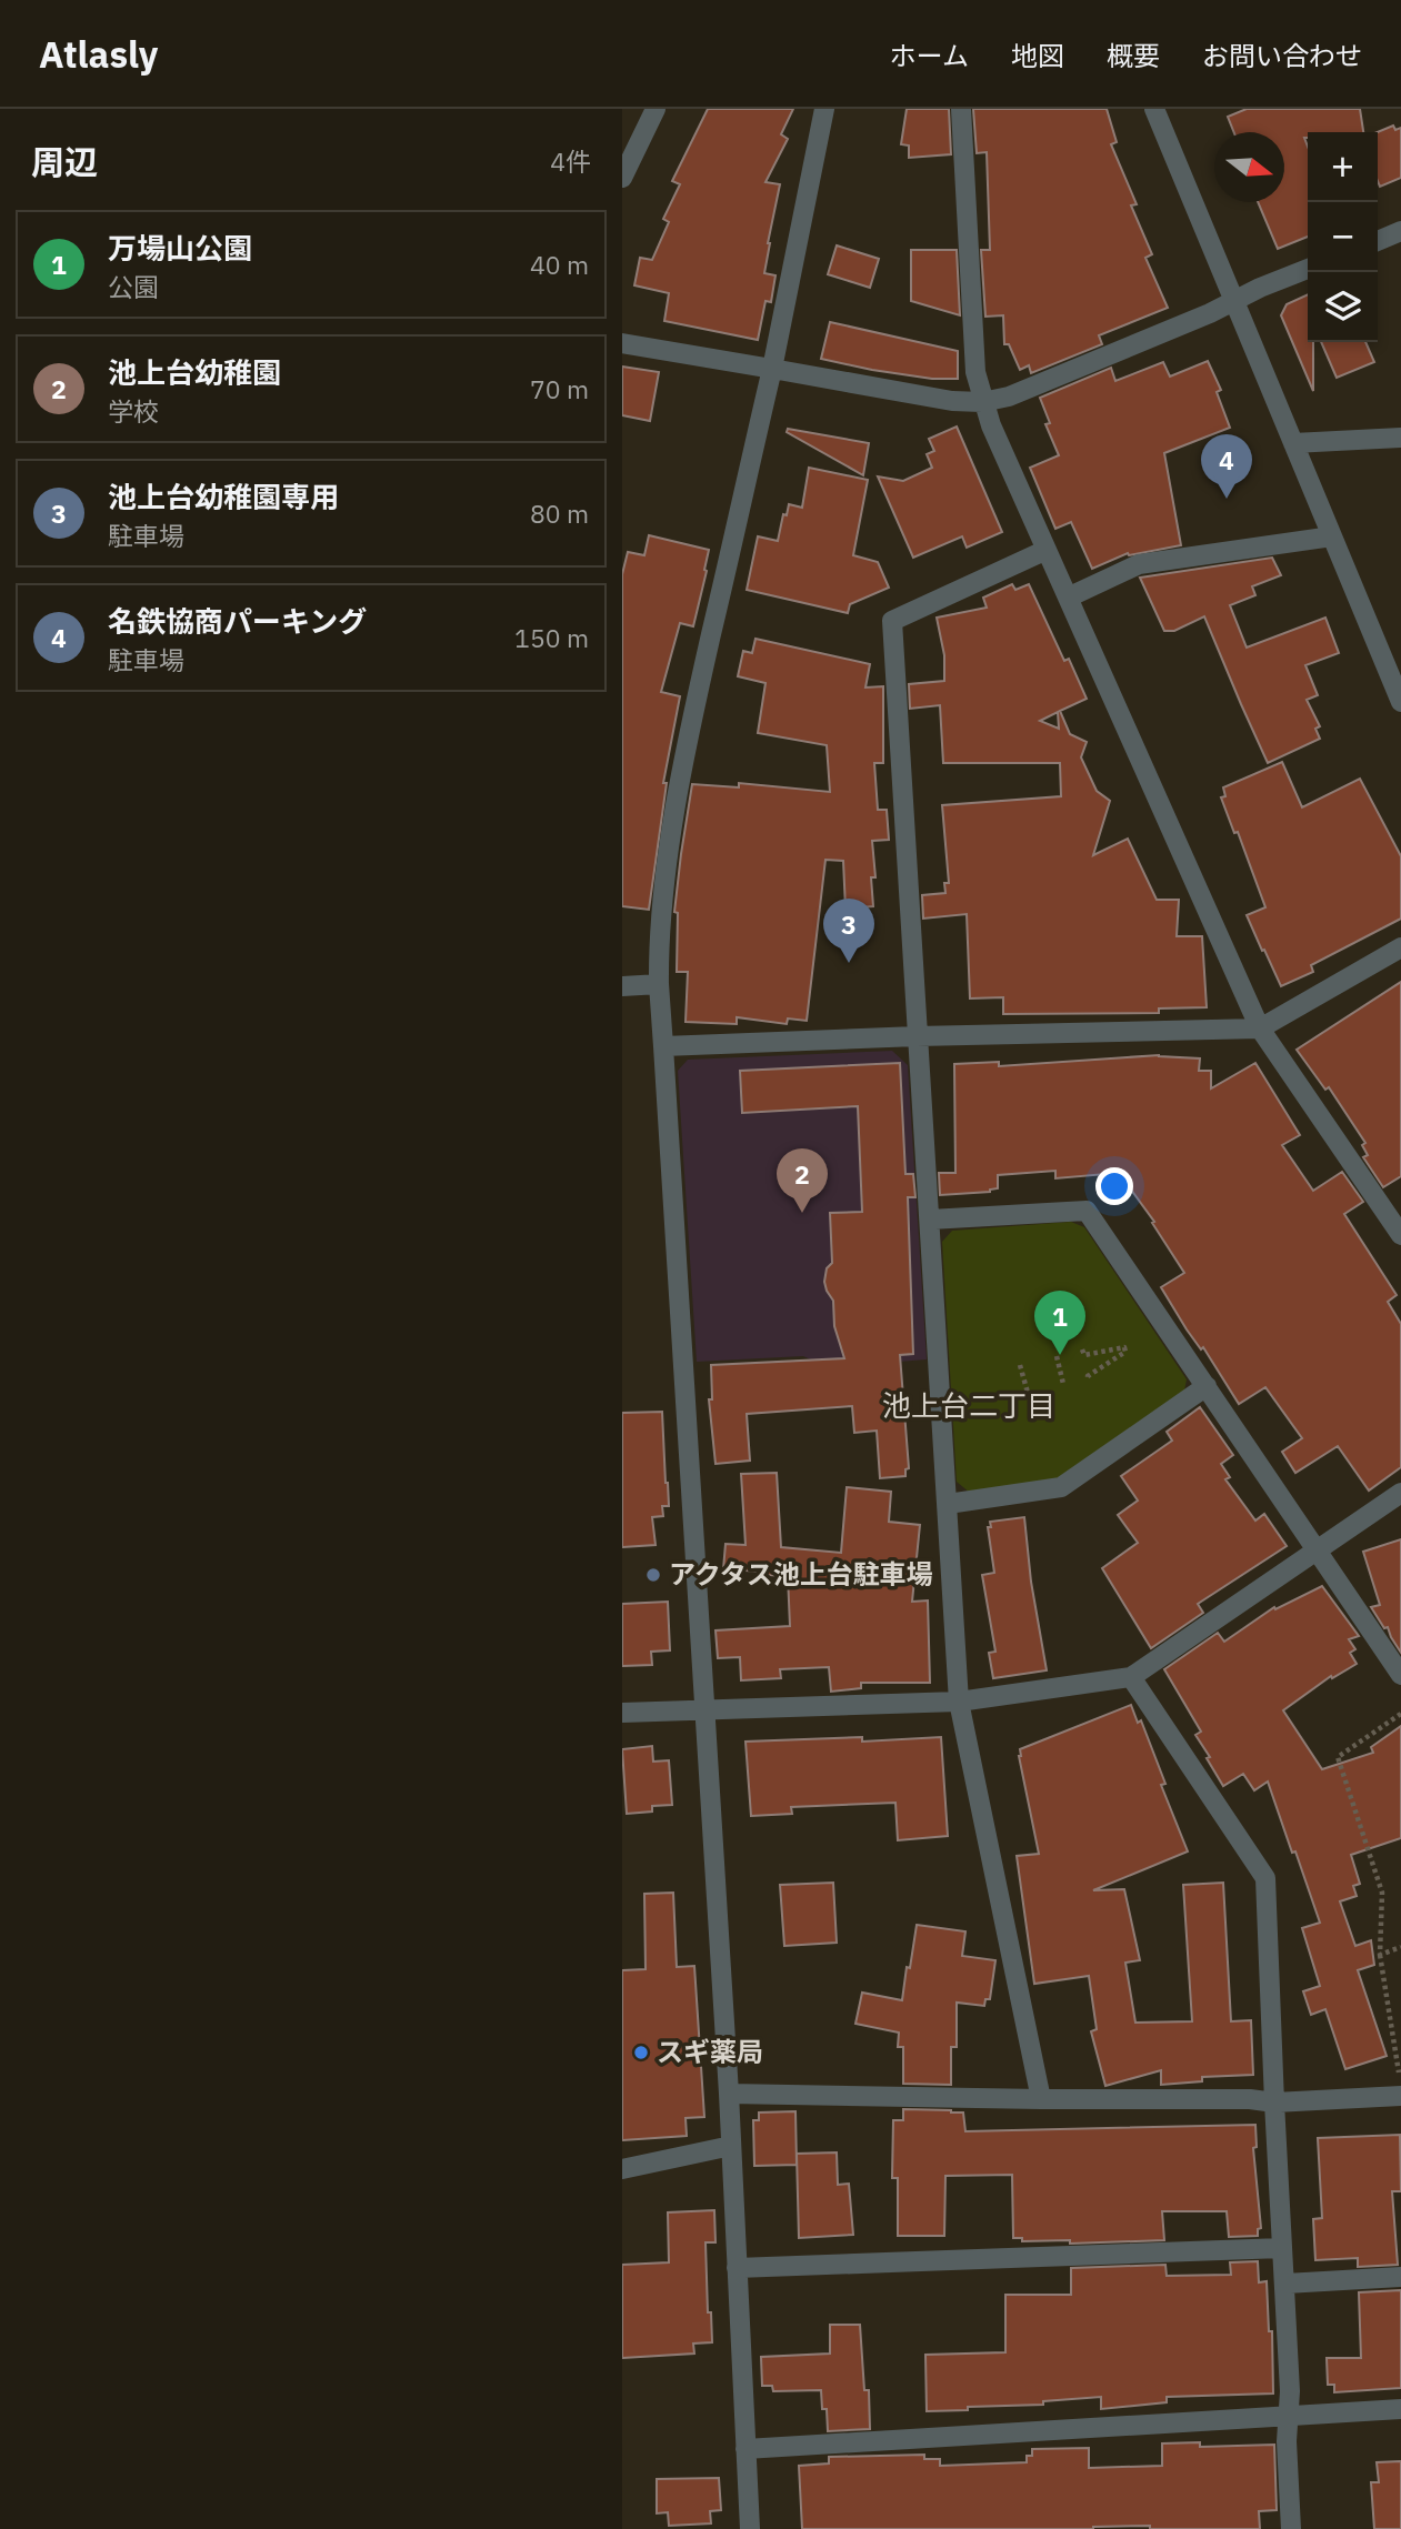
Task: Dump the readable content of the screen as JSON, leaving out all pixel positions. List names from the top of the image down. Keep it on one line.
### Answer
{"districts":["池上台二丁目"],"places":["アクタス池上台駐車場","スギ薬局"],"north":"right","page":{"header":"Atlasly","nav":["ホーム","地図","概要","お問い合わせ"],"heading":["周辺","4件"],"map_buttons":["+","−"],"list":[{"mark":"1","name":"万場山公園","note":"公園","value":"40 m"},{"mark":"2","name":"池上台幼稚園","note":"学校","value":"70 m"},{"mark":"3","name":"池上台幼稚園専用","note":"駐車場","value":"80 m"},{"mark":"4","name":"名鉄協商パーキング","note":"駐車場","value":"150 m"}],"pins":["4","3","2","1"]}}
